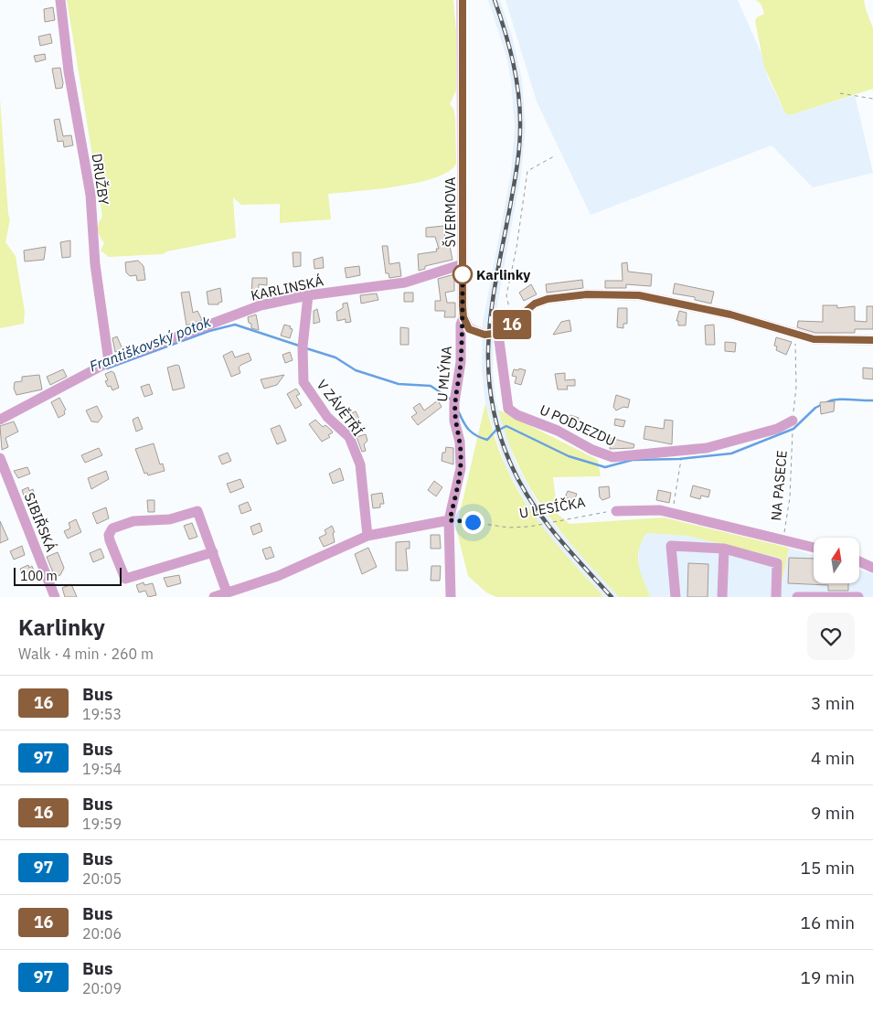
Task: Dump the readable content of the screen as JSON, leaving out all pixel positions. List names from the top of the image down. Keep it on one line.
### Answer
{"streets":{"street":["DRUŽBY","ŠVERMOVA","KARLINSKÁ","U MLÝNA","V ZÁVĚTŘÍ","U PODJEZDU","SIBIŘSKÁ"],"path":["NA PASECE","U LESÍČKA"]},"crossings":[["DRUŽBY","KARLINSKÁ"],["ŠVERMOVA","KARLINSKÁ"],["ŠVERMOVA","U MLÝNA"],["KARLINSKÁ","V ZÁVĚTŘÍ"],["U MLÝNA","U LESÍČKA"]],"water":["Františkovský potok"],"places":["Karlinky"],"lines":["bus line 16"],"scale_bar":"100 m","north":"top","page":{"on_map":"16","scale":"100 m","heading":["Karlinky","Walk · 4 min · 260 m"],"list":[{"mark":"16","name":"Bus","note":"19:53","value":"3 min"},{"mark":"97","name":"Bus","note":"19:54","value":"4 min"},{"mark":"16","name":"Bus","note":"19:59","value":"9 min"},{"mark":"97","name":"Bus","note":"20:05","value":"15 min"},{"mark":"16","name":"Bus","note":"20:06","value":"16 min"},{"mark":"97","name":"Bus","note":"20:09","value":"19 min"}]}}
